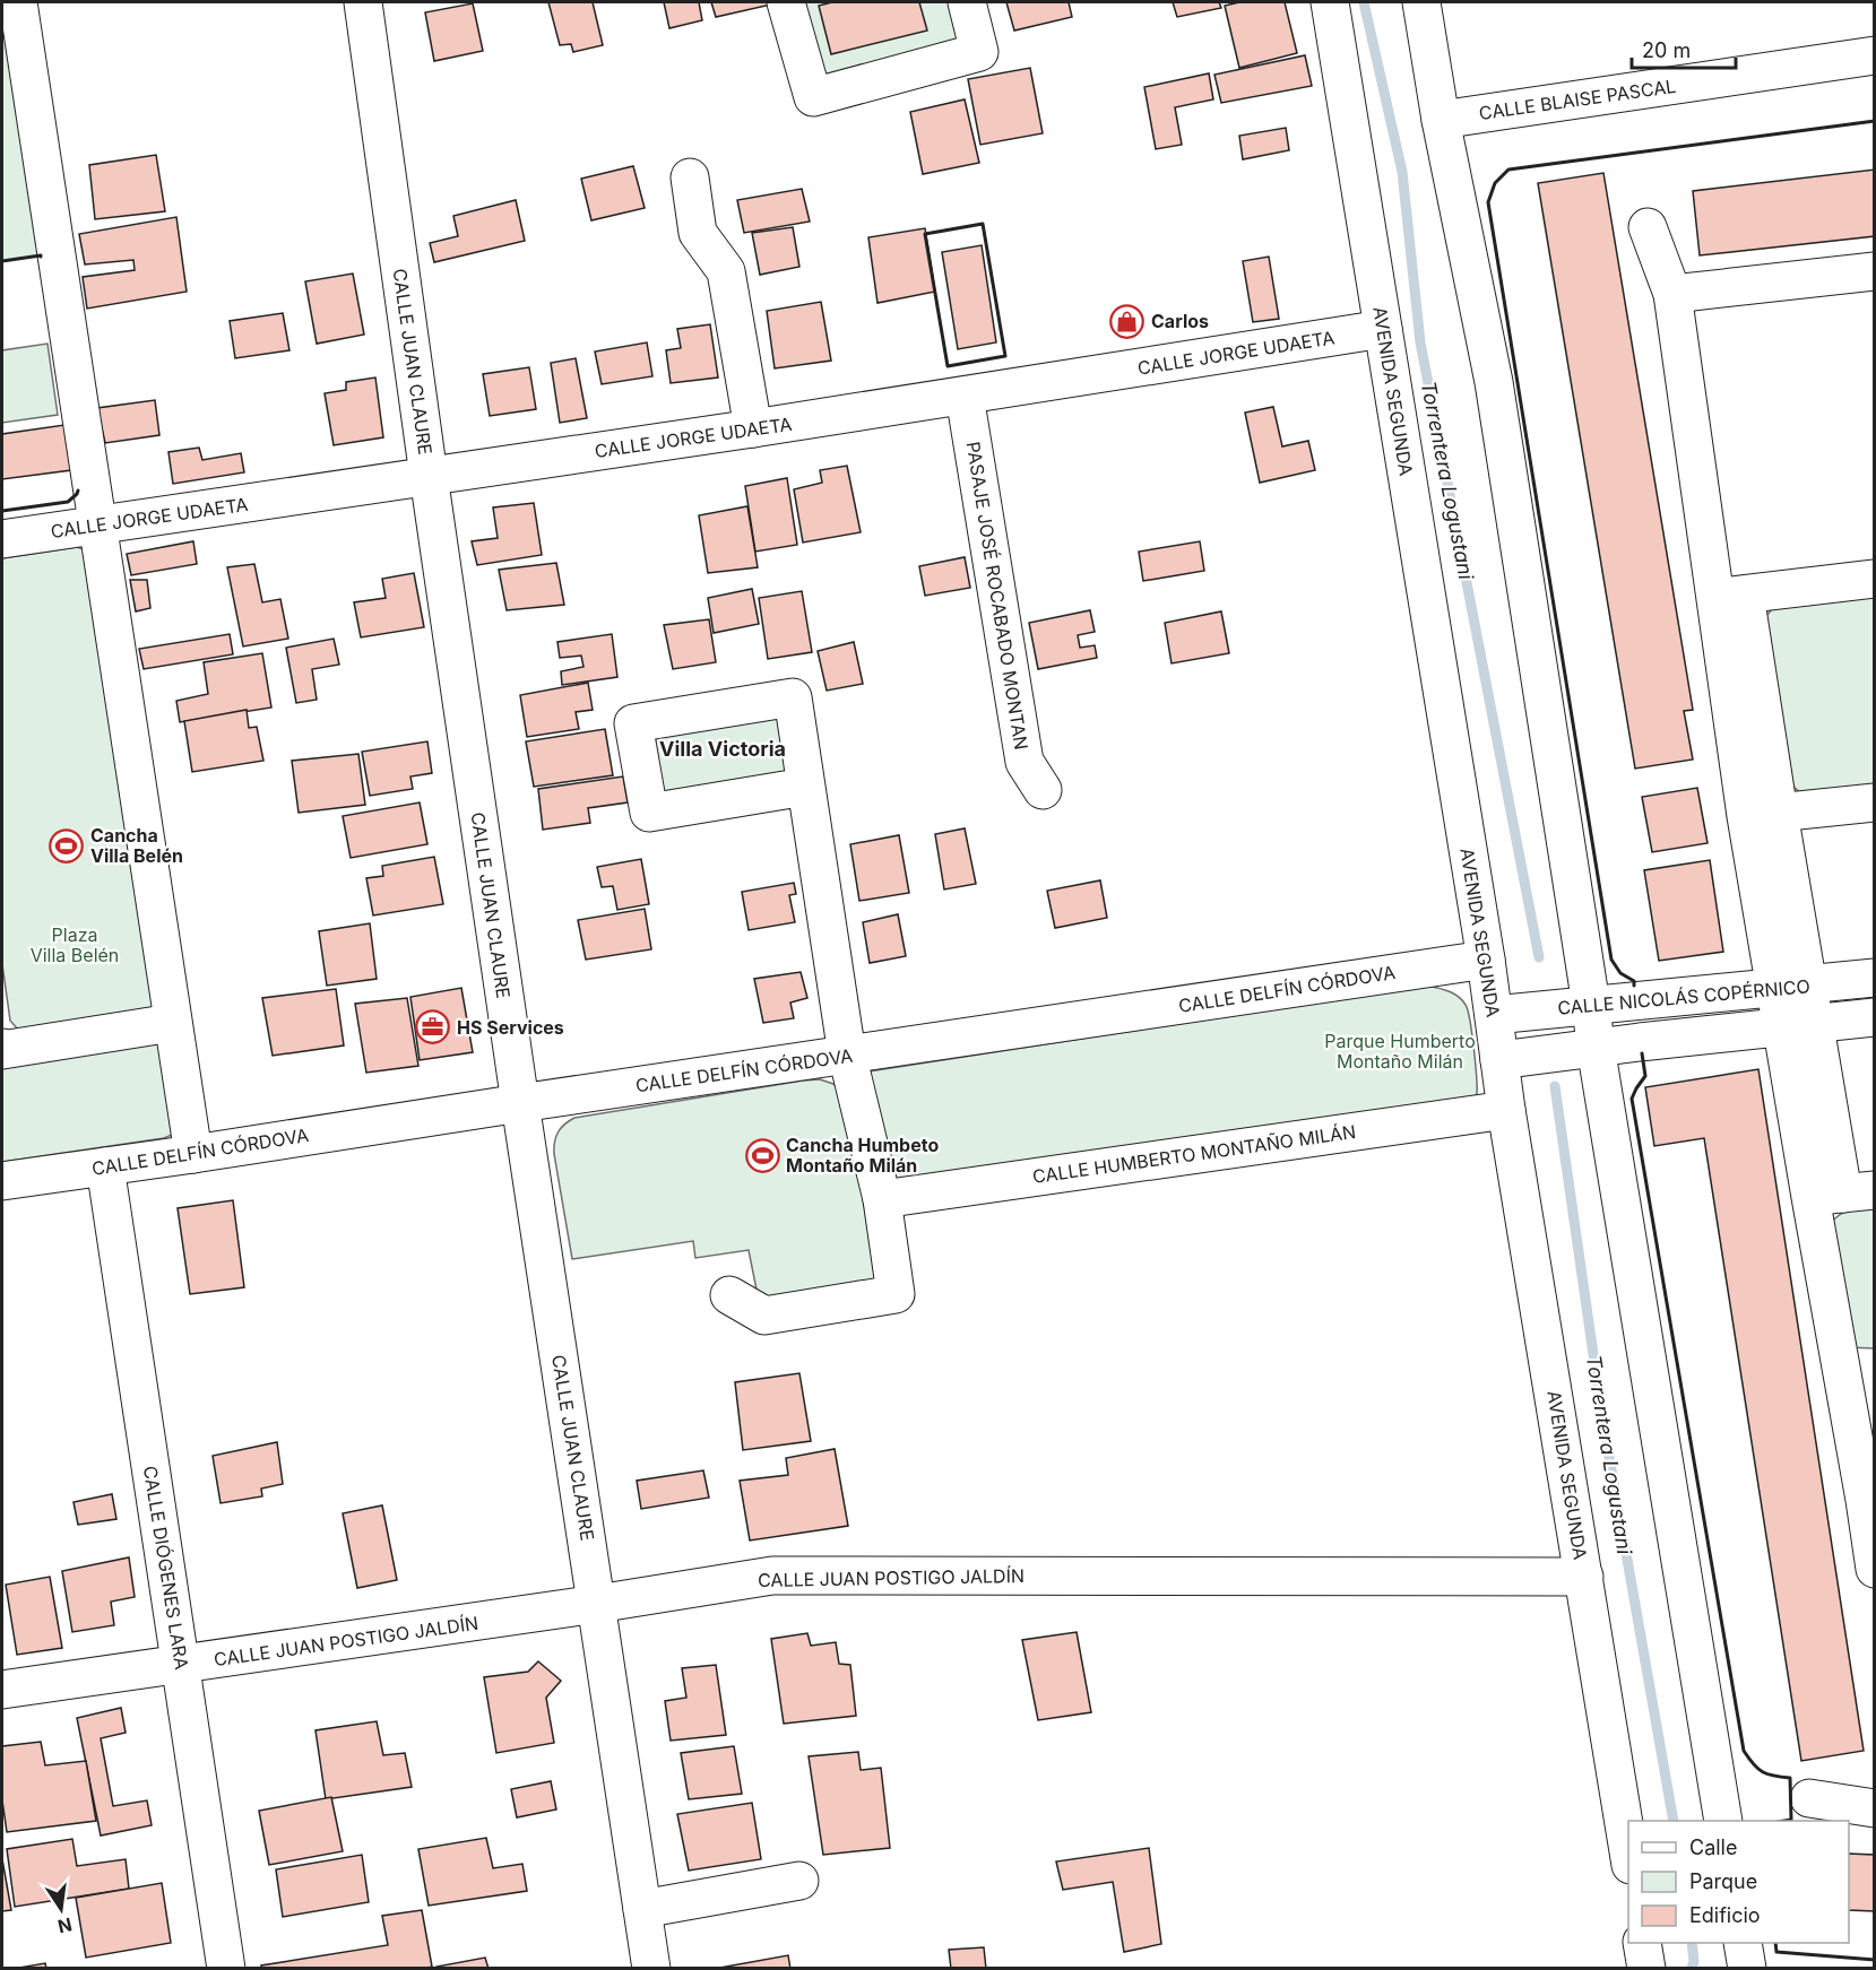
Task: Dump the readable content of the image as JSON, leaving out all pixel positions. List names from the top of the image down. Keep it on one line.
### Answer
{"streets":{"street":["CALLE BLAISE PASCAL","CALLE JORGE UDAETA","CALLE JUAN CLAURE","AVENIDA SEGUNDA","PASAJE JOSÉ ROCABADO MONTAN","CALLE DELFÍN CÓRDOVA","CALLE NICOLÁS COPÉRNICO","CALLE HUMBERTO MONTAÑO MILÁN","CALLE DIÓGENES LARA","CALLE JUAN POSTIGO JALDÍN"]},"crossings":[["CALLE JORGE UDAETA","CALLE JUAN CLAURE"],["CALLE JORGE UDAETA","AVENIDA SEGUNDA"],["CALLE JORGE UDAETA","PASAJE JOSÉ ROCABADO MONTAN"],["CALLE JUAN CLAURE","CALLE DELFÍN CÓRDOVA"],["CALLE JUAN CLAURE","CALLE JUAN POSTIGO JALDÍN"],["AVENIDA SEGUNDA","CALLE DELFÍN CÓRDOVA"],["AVENIDA SEGUNDA","CALLE NICOLÁS COPÉRNICO"],["AVENIDA SEGUNDA","CALLE HUMBERTO MONTAÑO MILÁN"],["AVENIDA SEGUNDA","CALLE JUAN POSTIGO JALDÍN"],["CALLE DELFÍN CÓRDOVA","CALLE DIÓGENES LARA"],["CALLE DIÓGENES LARA","CALLE JUAN POSTIGO JALDÍN"]],"districts":["Villa Victoria"],"water":["Torrentera Logustani"],"parks":["Plaza Villa Belén","Parque Humberto Montaño Milán"],"places":{"shop":["Carlos"],"sports":["Cancha Villa Belén","Cancha Humbeto Montaño Milán"],"office":["HS Services"]},"legend":["Calle","Parque","Edificio"],"scale_bar":"20 m","north":"bottom"}
